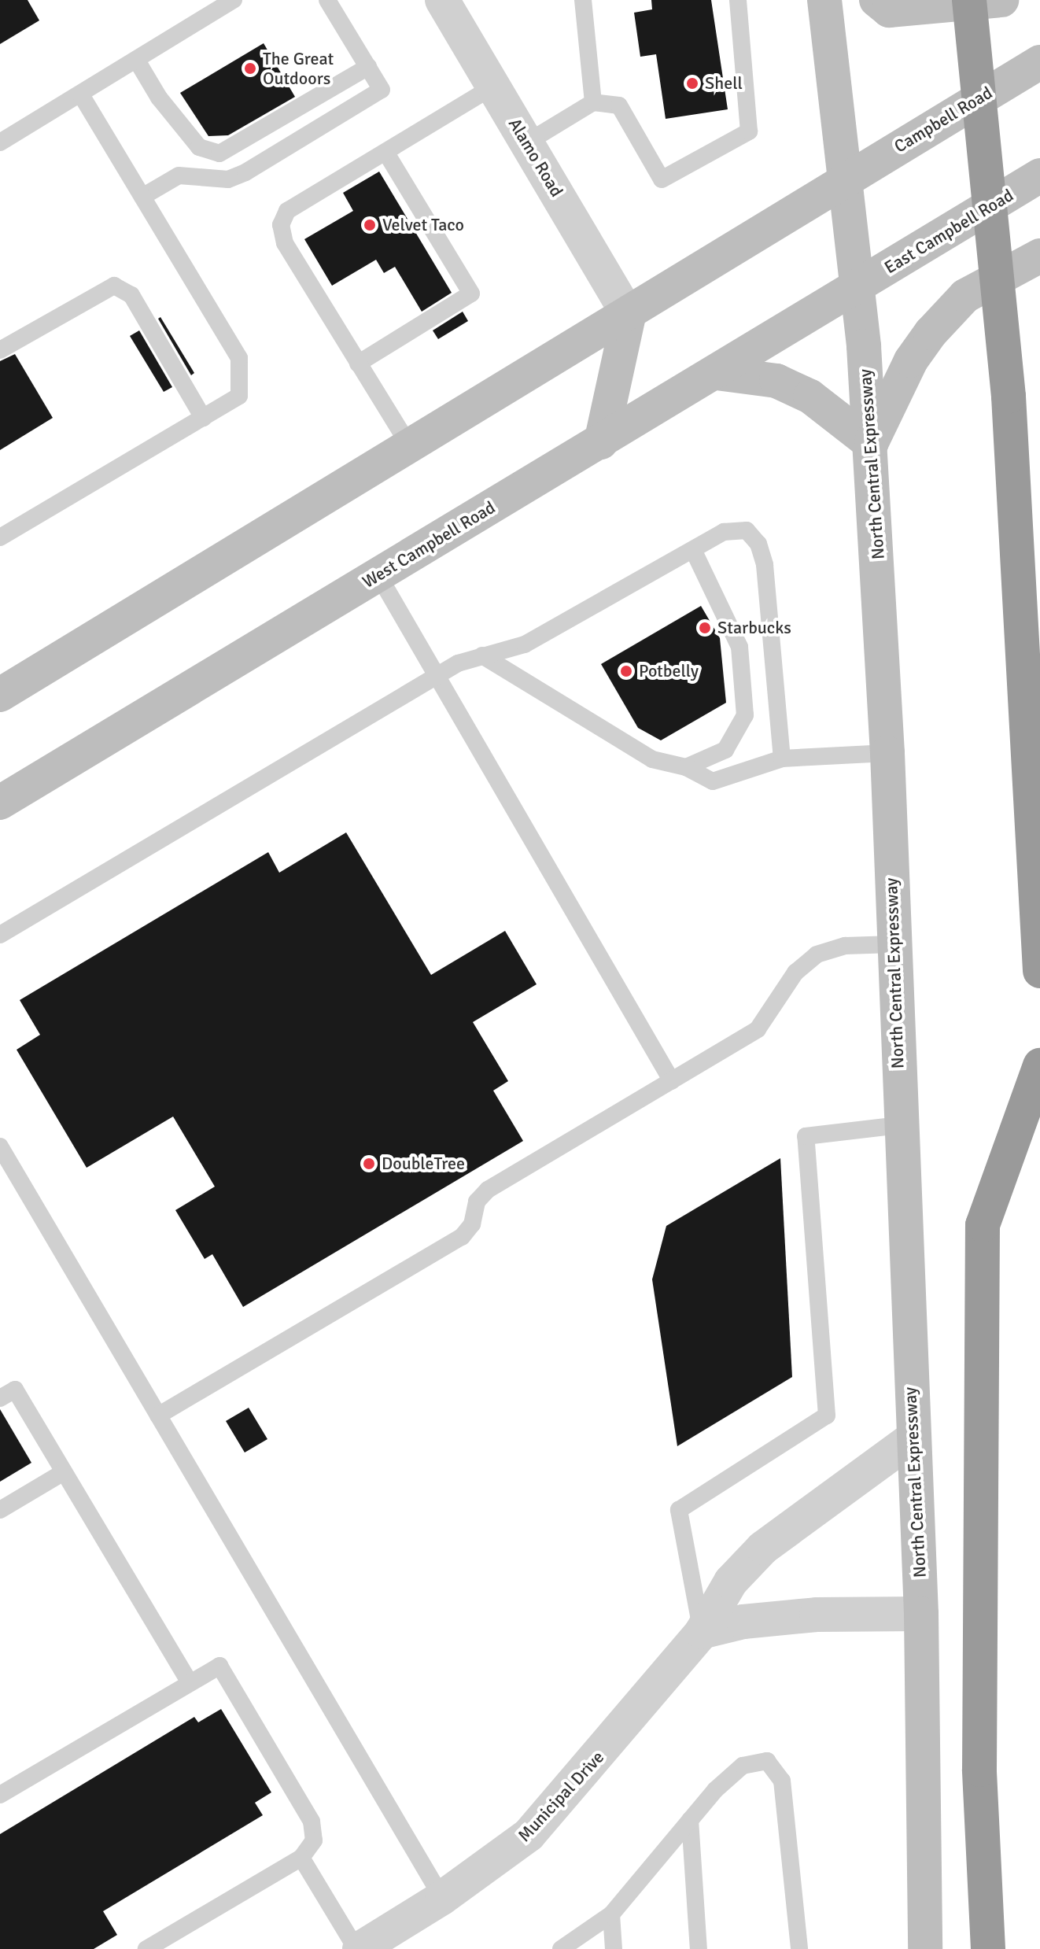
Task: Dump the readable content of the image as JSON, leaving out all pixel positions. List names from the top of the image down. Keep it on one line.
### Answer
{"streets":{"main road":["Campbell Road","East Campbell Road","North Central Expressway","West Campbell Road"],"street":["Alamo Road","Municipal Drive"]},"crossings":[["Campbell Road","North Central Expressway"],["East Campbell Road","North Central Expressway"],["East Campbell Road","West Campbell Road"],["North Central Expressway","West Campbell Road"],["North Central Expressway","Municipal Drive"]],"places":["The Great Outdoors","Shell","Velvet Taco","Starbucks","Potbelly","DoubleTree"]}
